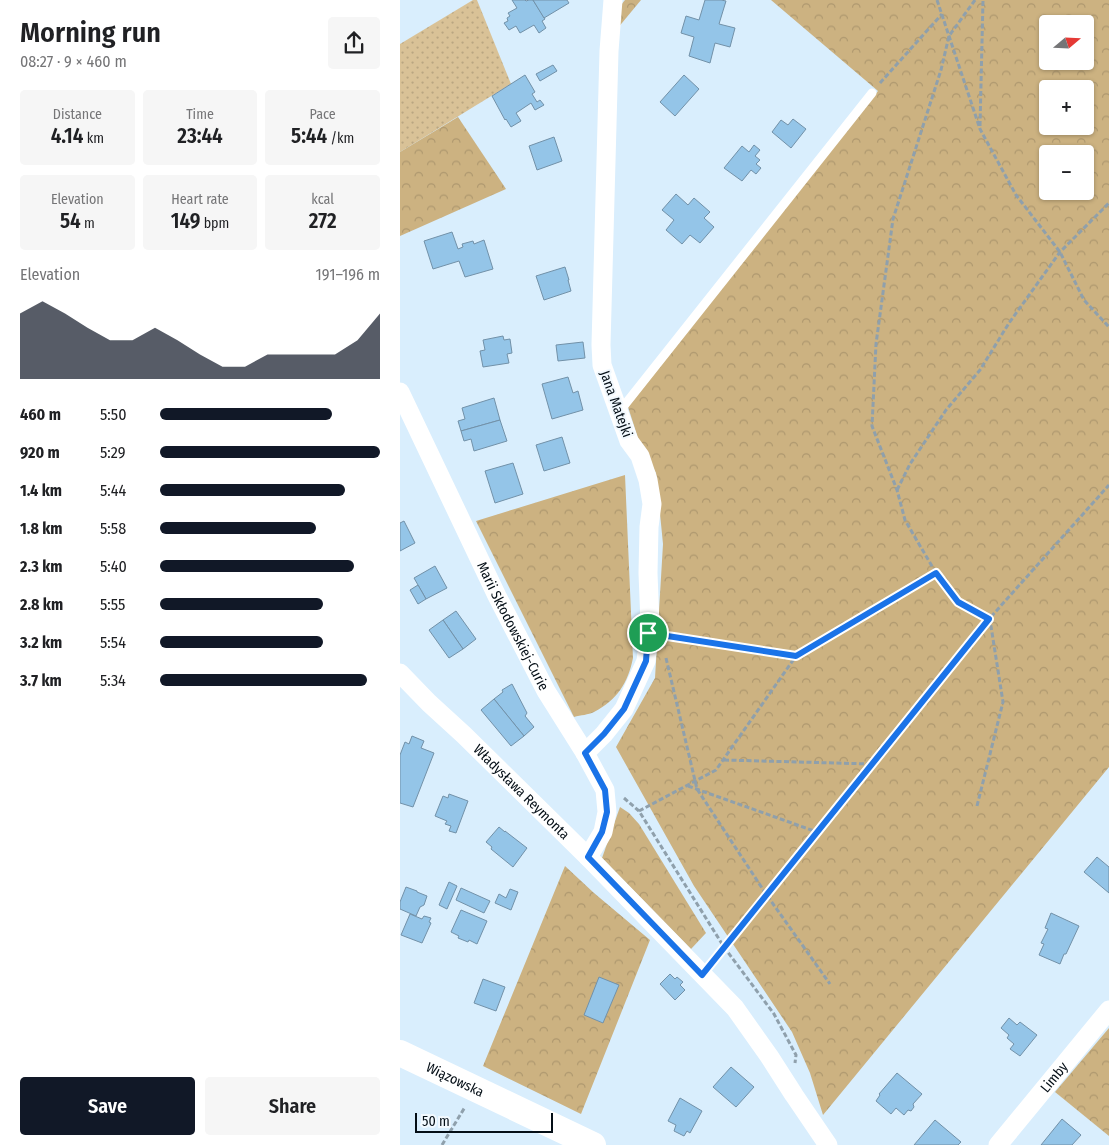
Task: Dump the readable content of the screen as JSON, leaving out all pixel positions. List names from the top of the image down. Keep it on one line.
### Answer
{"streets":{"main road":["Wiązowska"],"street":["Jana Matejki","Marii Skłodowskiej-Curie","Władysława Reymonta","Limby"]},"crossings":[["Jana Matejki","Marii Skłodowskiej-Curie"],["Marii Skłodowskiej-Curie","Władysława Reymonta"]],"scale_bar":"50 m","north":"right","page":{"heading":["Morning run","08:27 · 9 × 460 m"],"map_buttons":["+","−"],"stats":[["Distance","4.14 km"],["Time","23:44"],["Pace","5:44 /km"],["Elevation","54 m"],["Heart rate","149 bpm"],["kcal","272"]],"chart":["Elevation","191–196 m"],"list":[{"name":"460 m","note":"5:50"},{"name":"920 m","note":"5:29"},{"name":"1.4 km","note":"5:44"},{"name":"1.8 km","note":"5:58"},{"name":"2.3 km","note":"5:40"},{"name":"2.8 km","note":"5:55"},{"name":"3.2 km","note":"5:54"},{"name":"3.7 km","note":"5:34"}],"buttons":["Save","Share"],"scale":"50 m"}}
